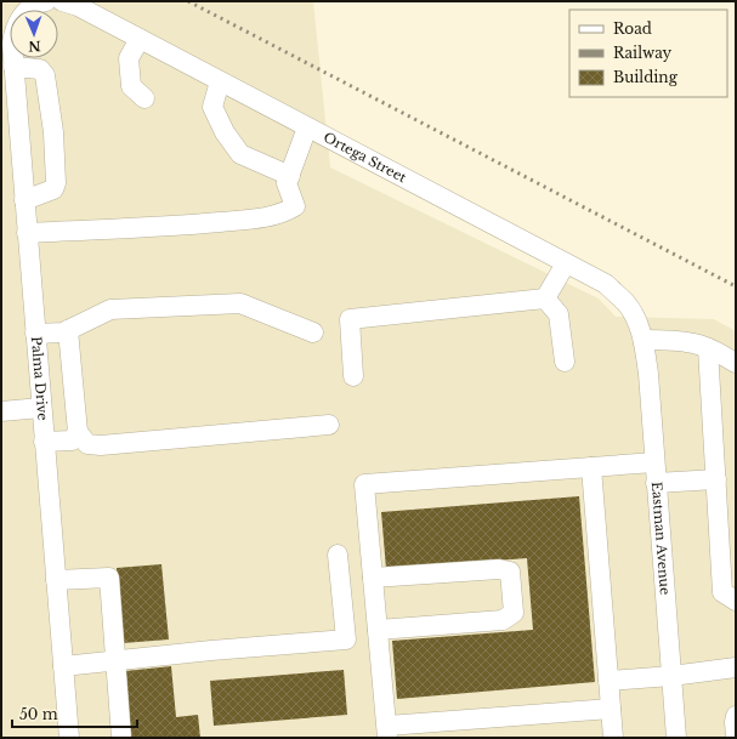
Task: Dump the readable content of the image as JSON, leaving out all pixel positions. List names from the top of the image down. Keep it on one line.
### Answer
{"streets":{"street":["Ortega Street","Palma Drive","Eastman Avenue"]},"crossings":[["Ortega Street","Eastman Avenue"]],"legend":["Road","Railway","Building"],"scale_bar":"50 m","north":"bottom"}
